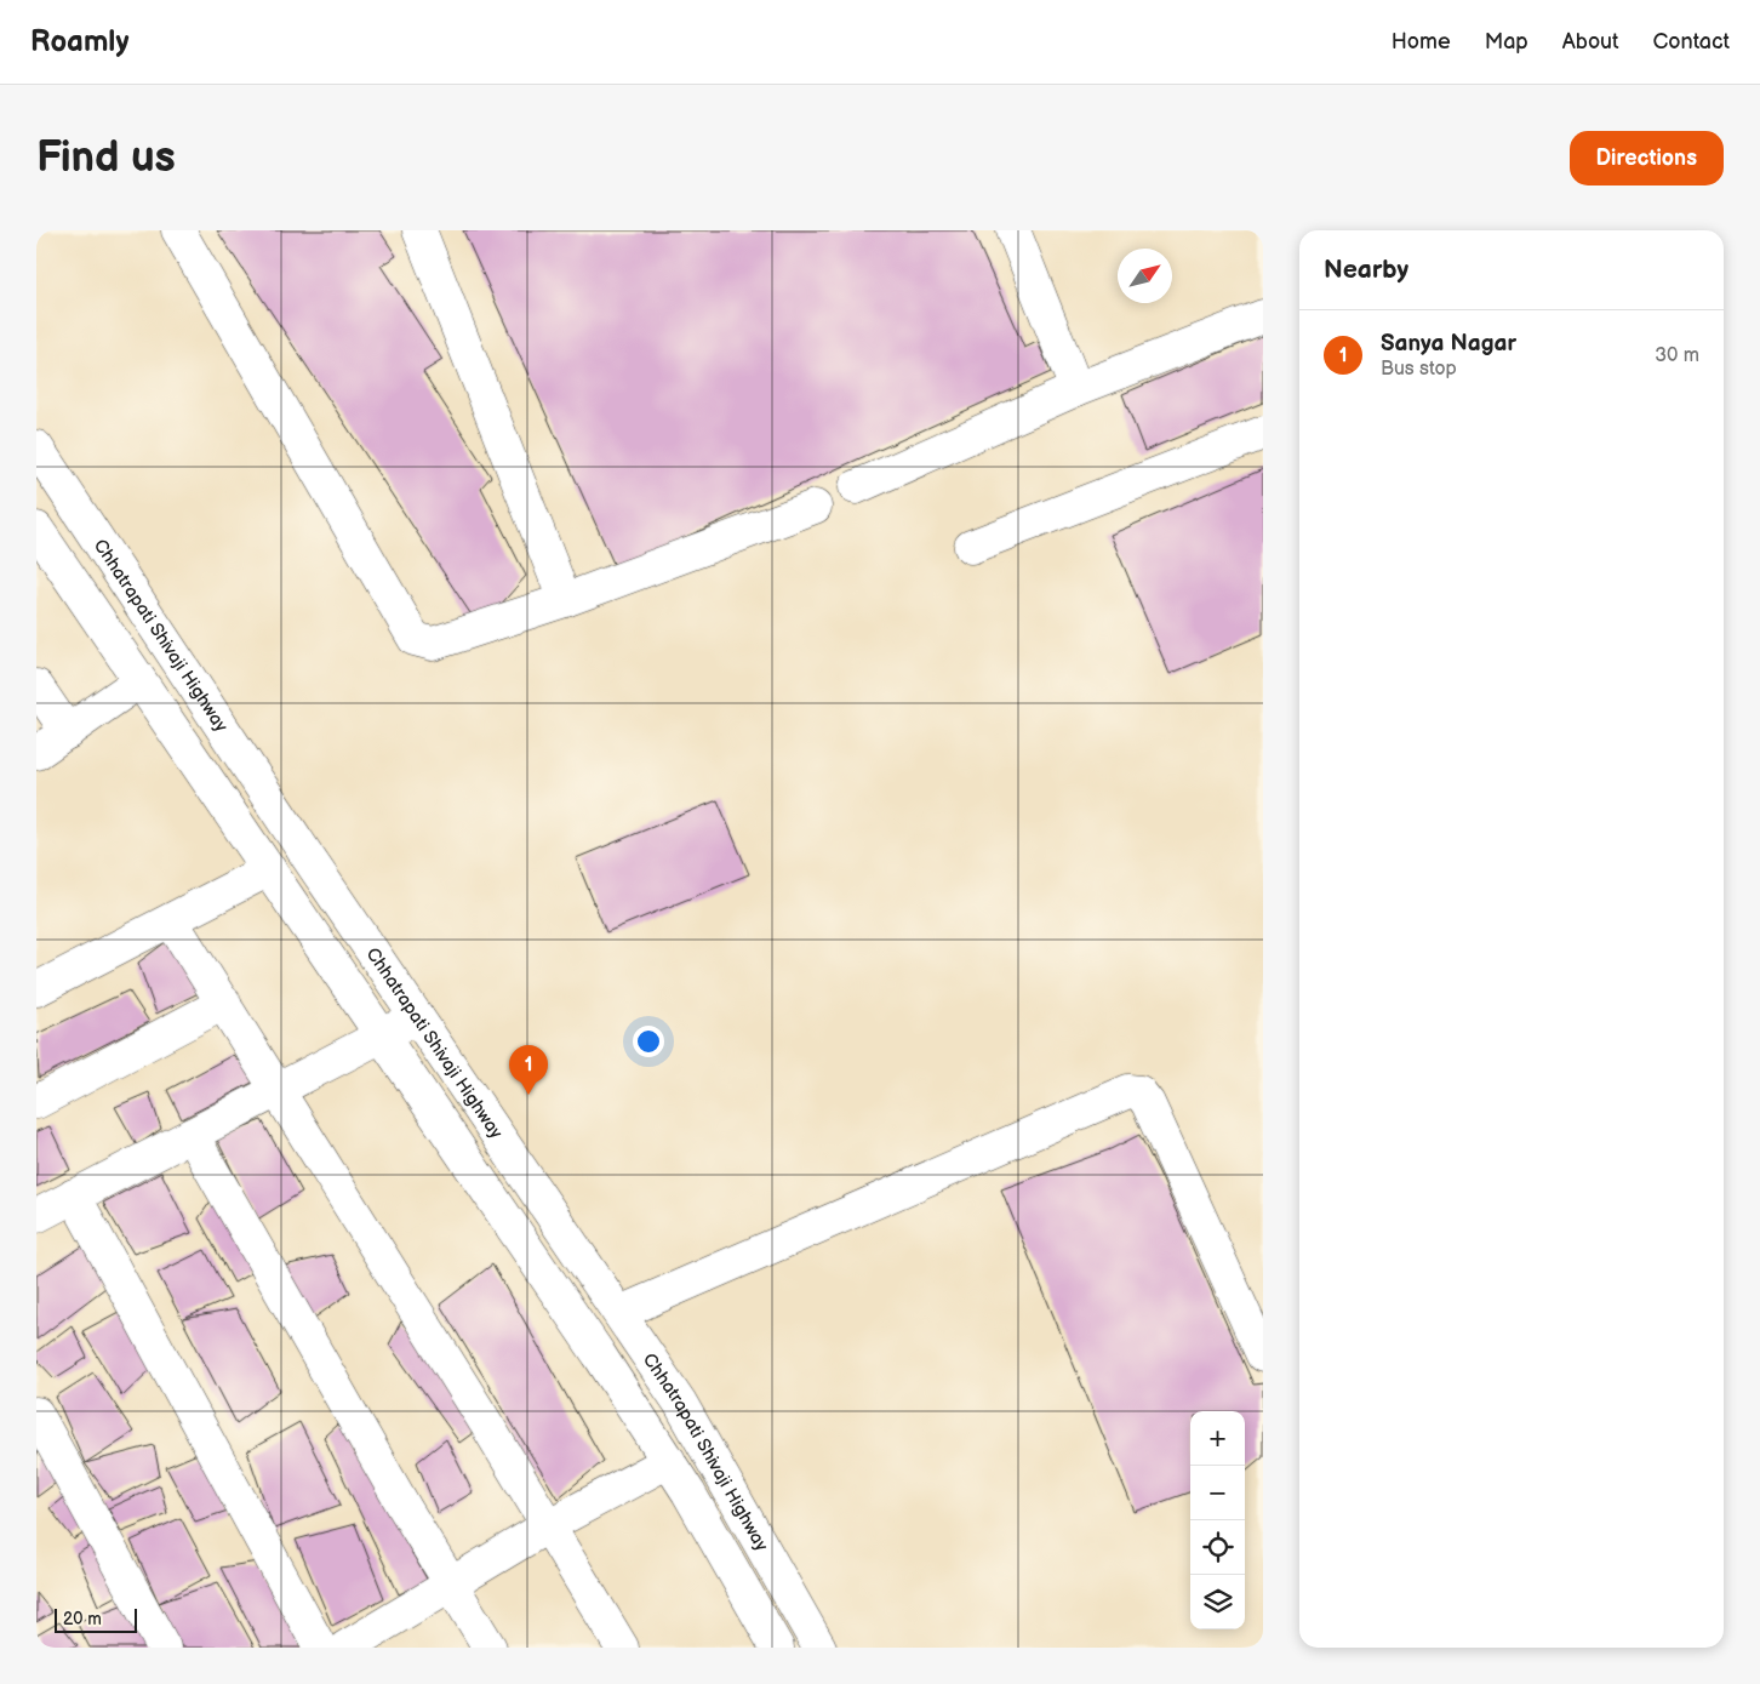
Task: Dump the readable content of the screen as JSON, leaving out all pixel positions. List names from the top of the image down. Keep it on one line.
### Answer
{"streets":{"street":["Chhatrapati Shivaji Highway"]},"scale_bar":"20 m","north":"top right","page":{"header":"Roamly","nav":["Home","Map","About","Contact"],"buttons":"Directions","title":"Find us","heading":"Nearby","list":[{"mark":"1","name":"Sanya Nagar","note":"Bus stop","value":"30 m"}],"pins":"1","map_buttons":["+","−"],"scale":"20 m"}}
